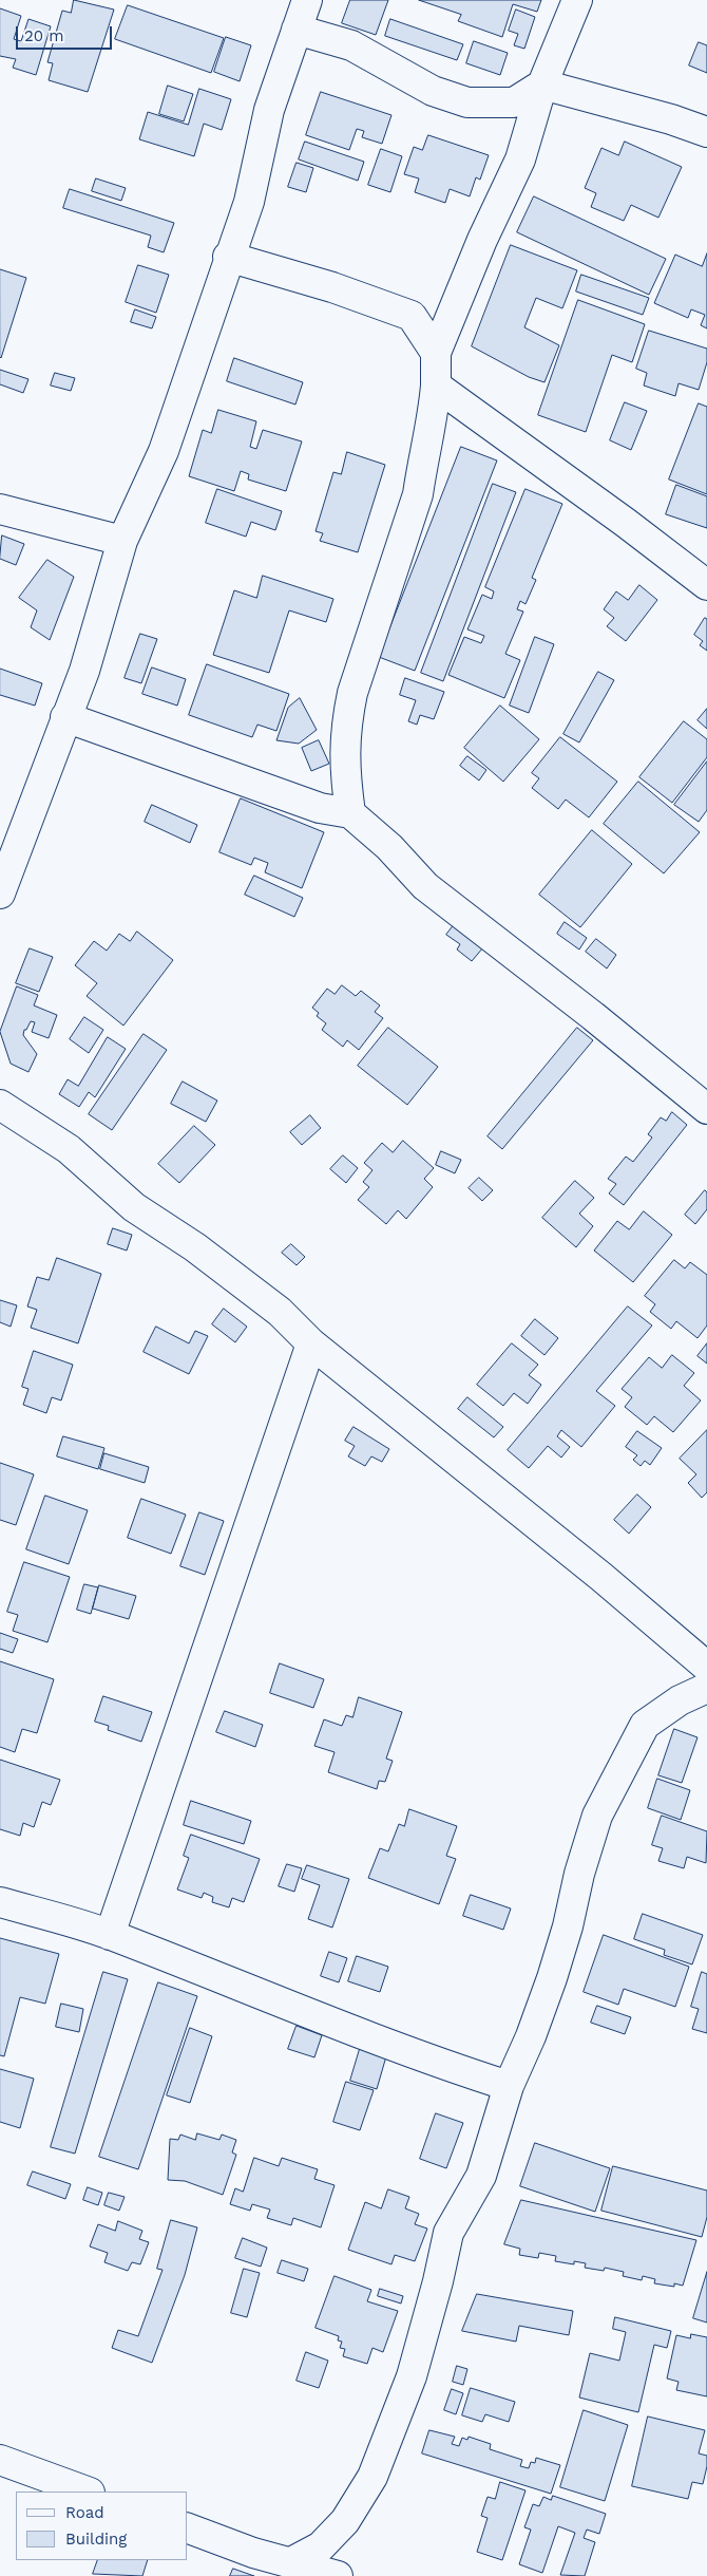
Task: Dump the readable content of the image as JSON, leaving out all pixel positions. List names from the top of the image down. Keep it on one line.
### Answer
{"legend":["Road","Building"],"scale_bar":"20 m"}
